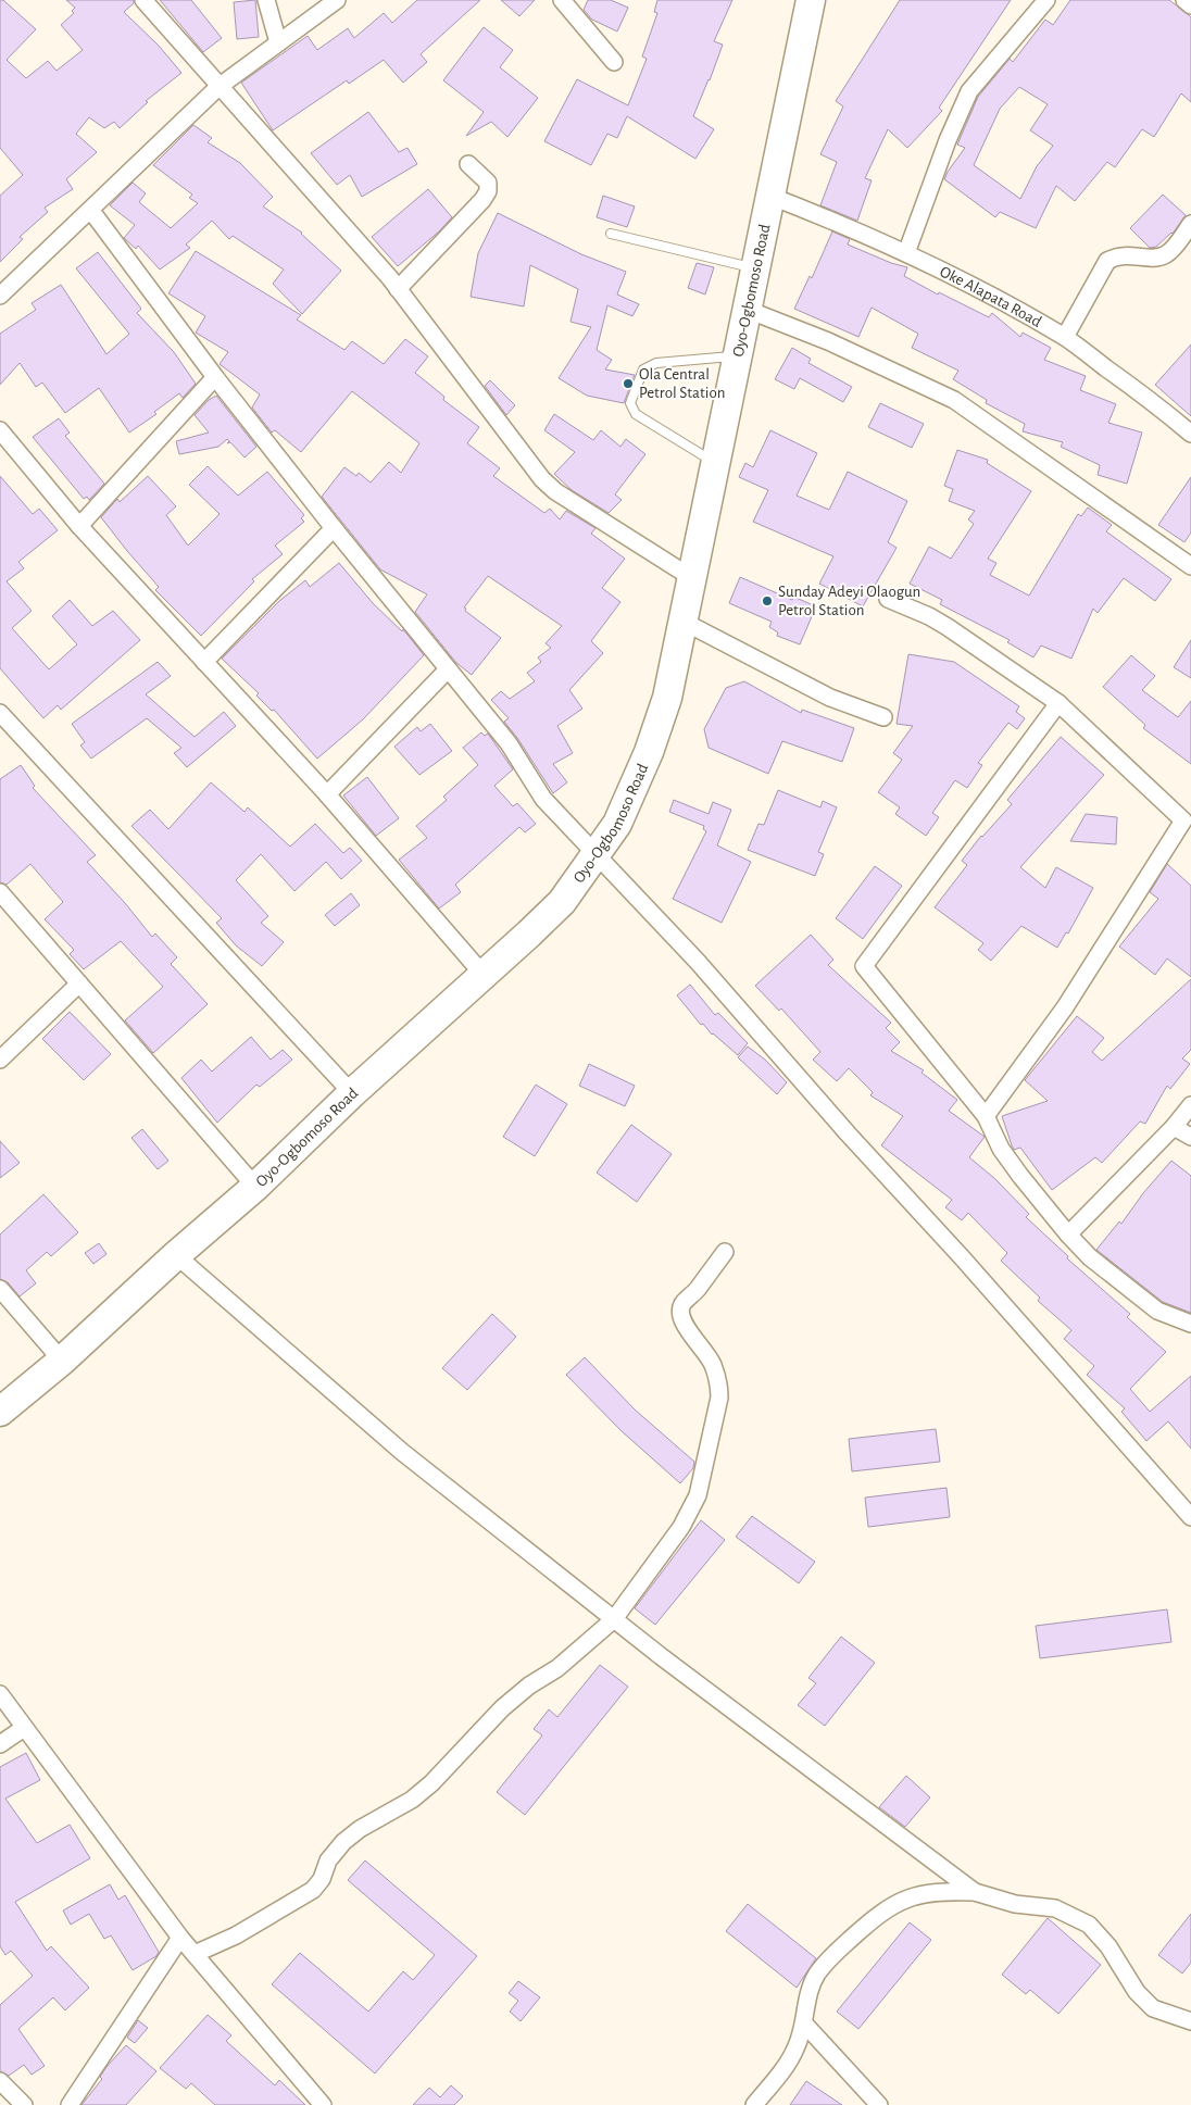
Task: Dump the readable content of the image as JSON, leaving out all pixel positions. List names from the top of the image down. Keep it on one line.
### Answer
{"streets":{"highway":["Oyo-Ogbomoso Road"],"street":["Oke Alapata Road"]},"crossings":[["Oyo-Ogbomoso Road","Oke Alapata Road"]],"places":["Ola Central Petrol Station","Sunday Adeyi Olaogun Petrol Station"]}
